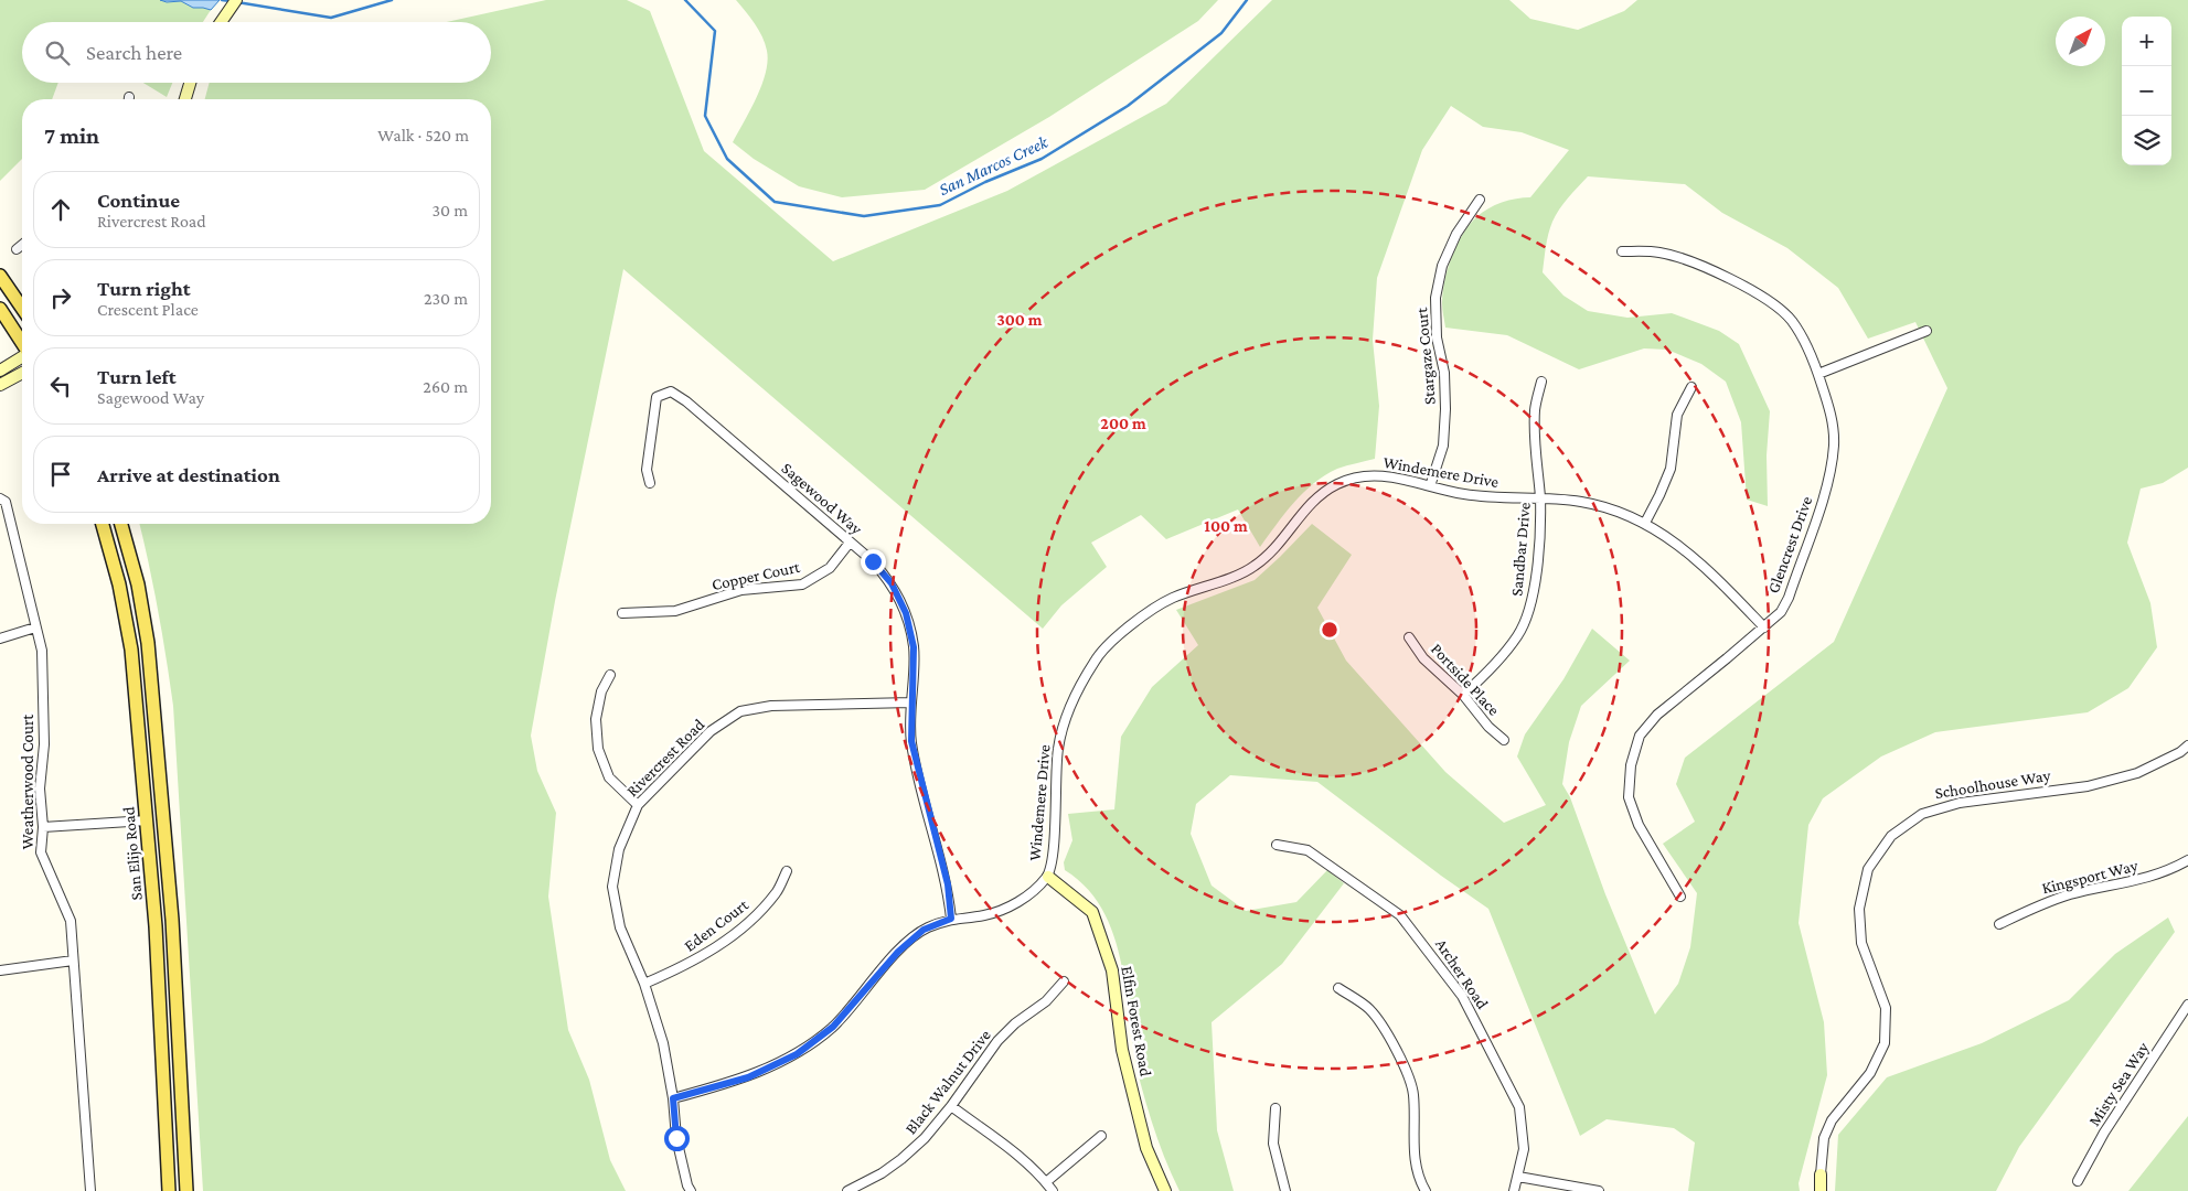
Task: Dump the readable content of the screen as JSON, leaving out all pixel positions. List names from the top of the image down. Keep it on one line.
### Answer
{"streets":{"main road":["San Elijo Road"],"street":["Stargaze Court","Windemere Drive","Sagewood Way","Glencrest Drive","Sandbar Drive","Copper Court","Portside Place","Rivercrest Road","Weatherwood Court","Schoolhouse Way","Kingsport Way","Eden Court","Archer Road","Elfin Forest Road","Black Walnut Drive","Misty Sea Way"]},"crossings":[["Stargaze Court","Windemere Drive"],["Windemere Drive","Glencrest Drive"],["Windemere Drive","Sandbar Drive"],["Windemere Drive","Elfin Forest Road"],["Sagewood Way","Copper Court"],["Sagewood Way","Rivercrest Road"],["Sandbar Drive","Portside Place"],["Rivercrest Road","Eden Court"]],"water":["San Marcos Creek"],"north":"top right","page":{"map_buttons":["+","−"],"search":"Search here","heading":["7 min","Walk · 520 m"],"list":[["Continue","Rivercrest Road","30 m"],["Turn right","Crescent Place","230 m"],["Turn left","Sagewood Way","260 m"],"Arrive at destination"]},"rings":["300 m","200 m","100 m"]}
